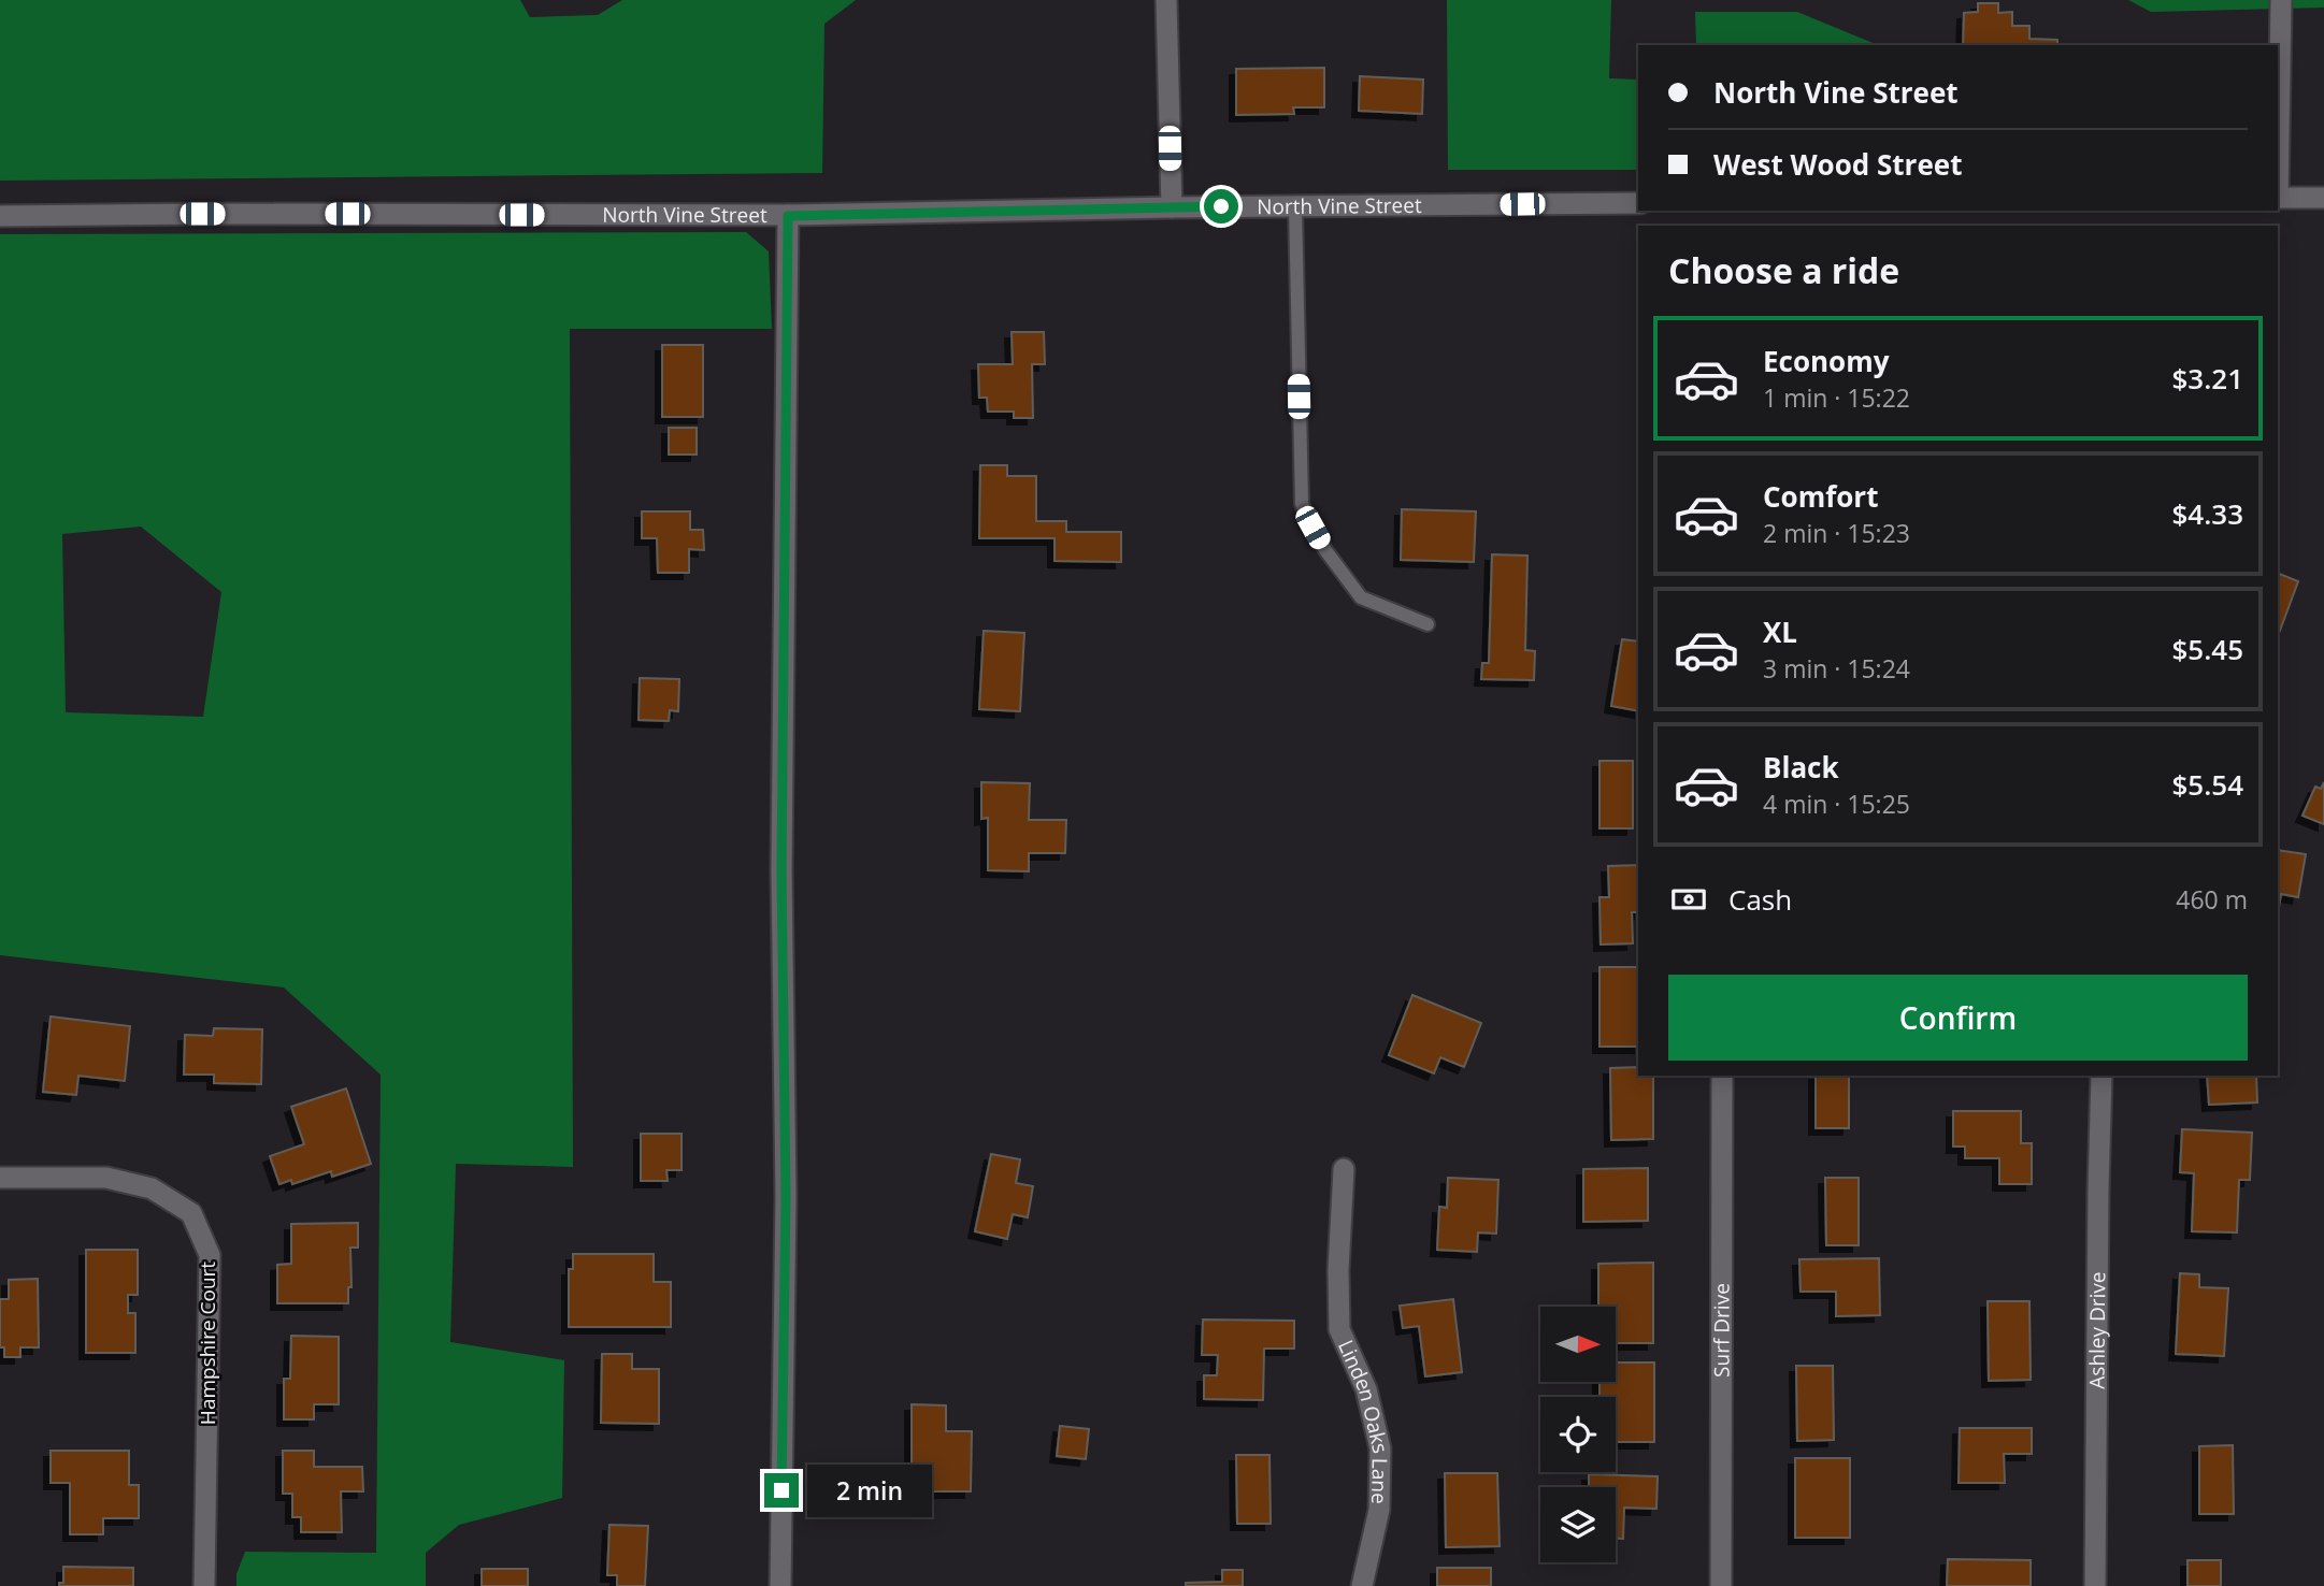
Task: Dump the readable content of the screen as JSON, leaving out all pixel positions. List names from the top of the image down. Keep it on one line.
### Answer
{"streets":{"street":["North Vine Street","Surf Drive","Ashley Drive","Hampshire Court","Linden Oaks Lane"]},"north":"right","page":{"banner":["North Vine Street","West Wood Street"],"heading":"Choose a ride","list":[{"name":"Economy","note":"1 min · 15:22","value":"$3.21"},{"name":"Comfort","note":"2 min · 15:23","value":"$4.33"},{"name":"XL","note":"3 min · 15:24","value":"$5.45"},{"name":"Black","note":"4 min · 15:25","value":"$5.54"}],"pay":["Cash","460 m"],"buttons":"Confirm","bubble":"2 min"}}
